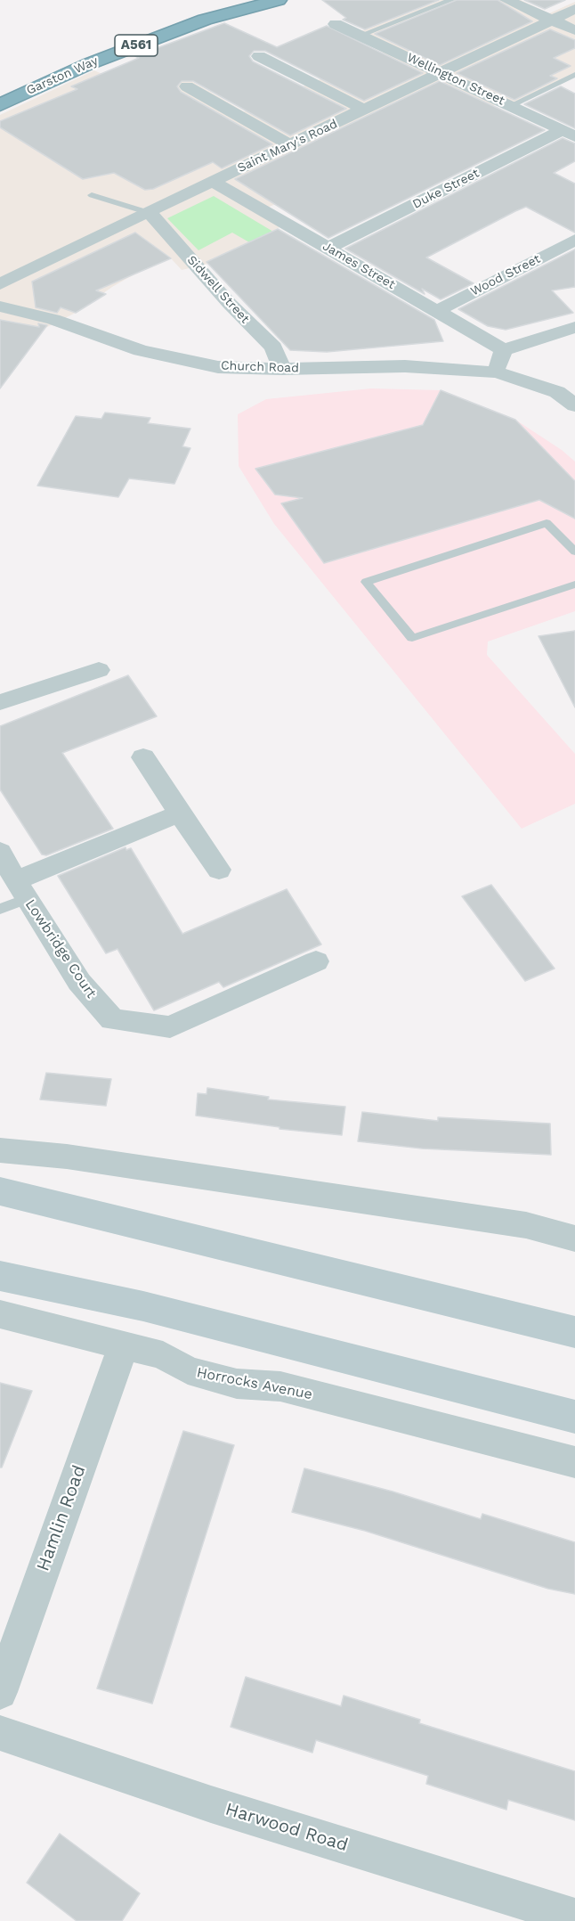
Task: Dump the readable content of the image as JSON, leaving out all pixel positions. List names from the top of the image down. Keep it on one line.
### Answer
{"streets":{"highway":["A561","Garston Way"],"street":["Wellington Street","Saint Mary's Road","Duke Street","James Street","Wood Street","Sidwell Street","Church Road","Lowbridge Court","Horrocks Avenue","Hamlin Road","Harwood Road"]},"crossings":[["Wellington Street","Saint Mary's Road"],["Wellington Street","Duke Street"],["Saint Mary's Road","James Street"],["Saint Mary's Road","Sidwell Street"],["Duke Street","James Street"],["James Street","Wood Street"],["Sidwell Street","Church Road"],["Horrocks Avenue","Hamlin Road"]]}
